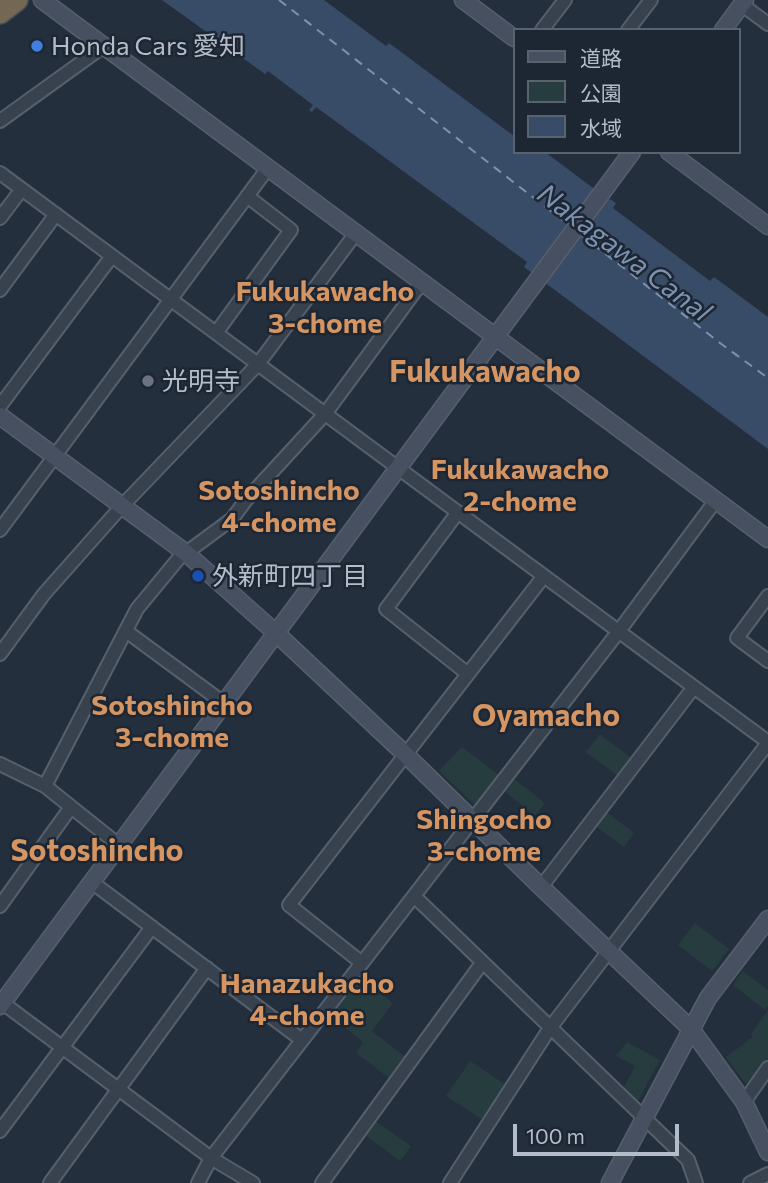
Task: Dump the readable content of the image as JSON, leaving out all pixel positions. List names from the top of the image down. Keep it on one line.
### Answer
{"districts":["Fukukawacho 3-chome","Fukukawacho","Fukukawacho 2-chome","Sotoshincho 4-chome","Sotoshincho 3-chome","Oyamacho","Shingocho 3-chome","Sotoshincho","Hanazukacho 4-chome"],"water":["Nakagawa Canal"],"places":["Honda Cars 愛知","光明寺","外新町四丁目"],"legend":["道路","公園","水域"],"scale_bar":"100 m"}
